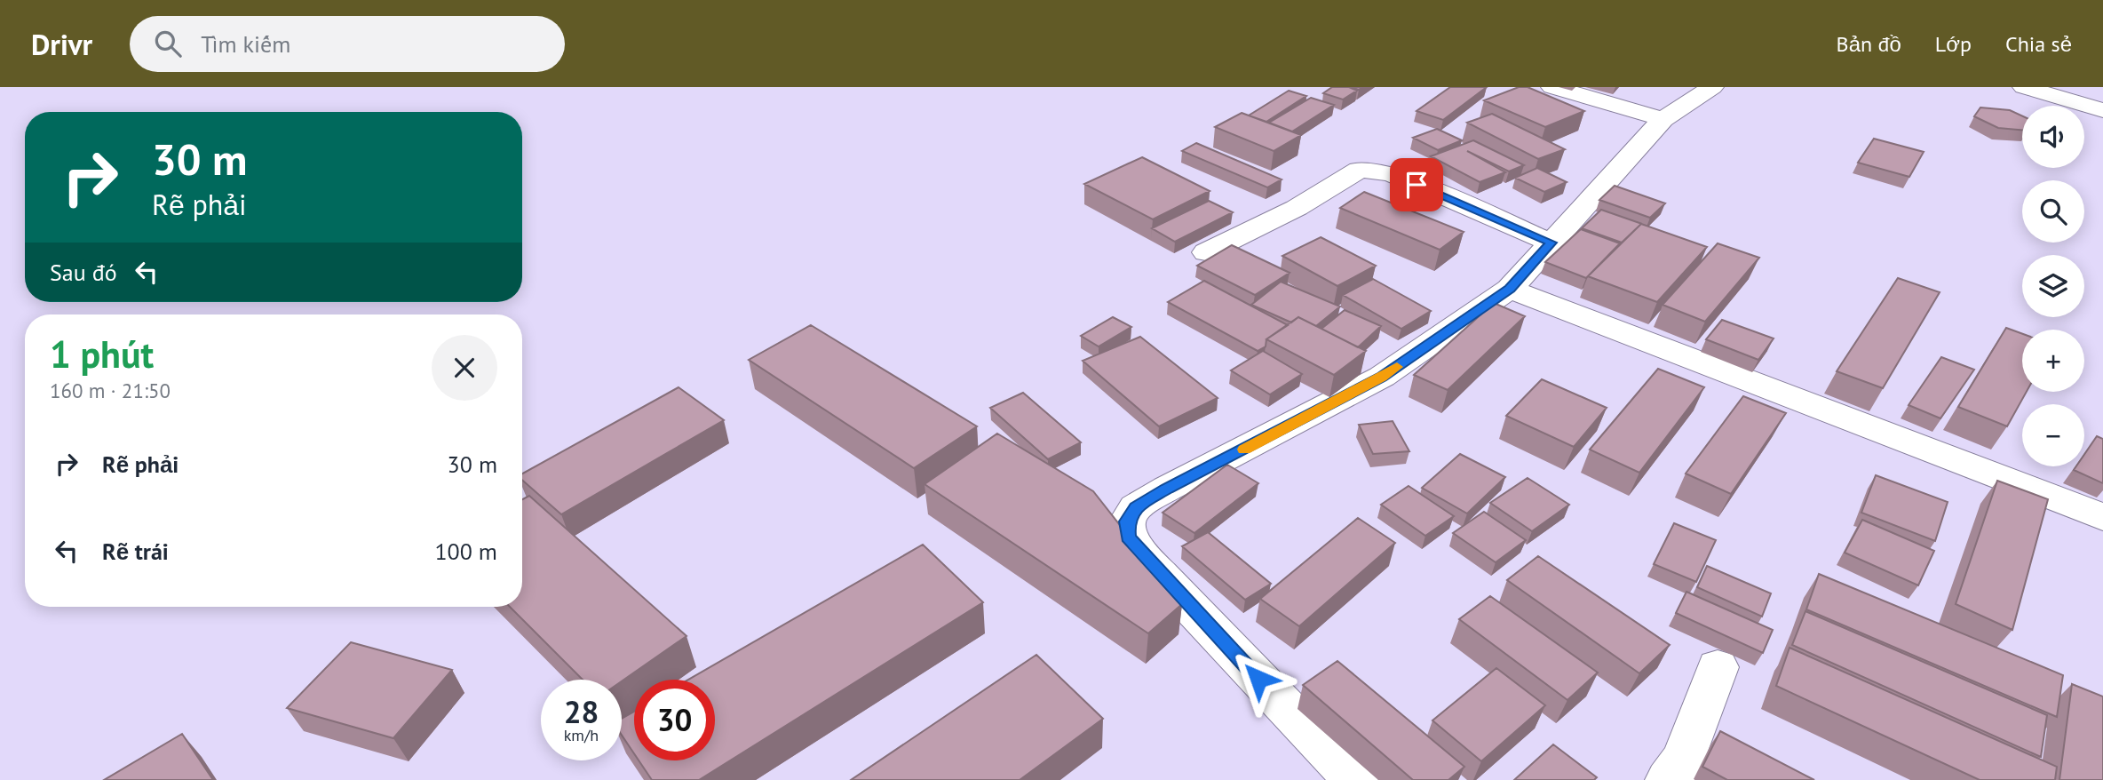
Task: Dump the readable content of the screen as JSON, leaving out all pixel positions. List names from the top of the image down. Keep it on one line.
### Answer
{"page":{"header":"Drivr","search":"Tìm kiếm","nav":["Bản đồ","Lớp","Chia sẻ"],"map_buttons":["+","−"],"turn":["30 m","Rẽ phải"],"then":"Sau đó","heading":["1 phút","160 m · 21:50"],"list":[{"name":"Rẽ phải","value":"30 m"},{"name":"Rẽ trái","value":"100 m"}],"speed":"28 km/h","limit":"30"}}
